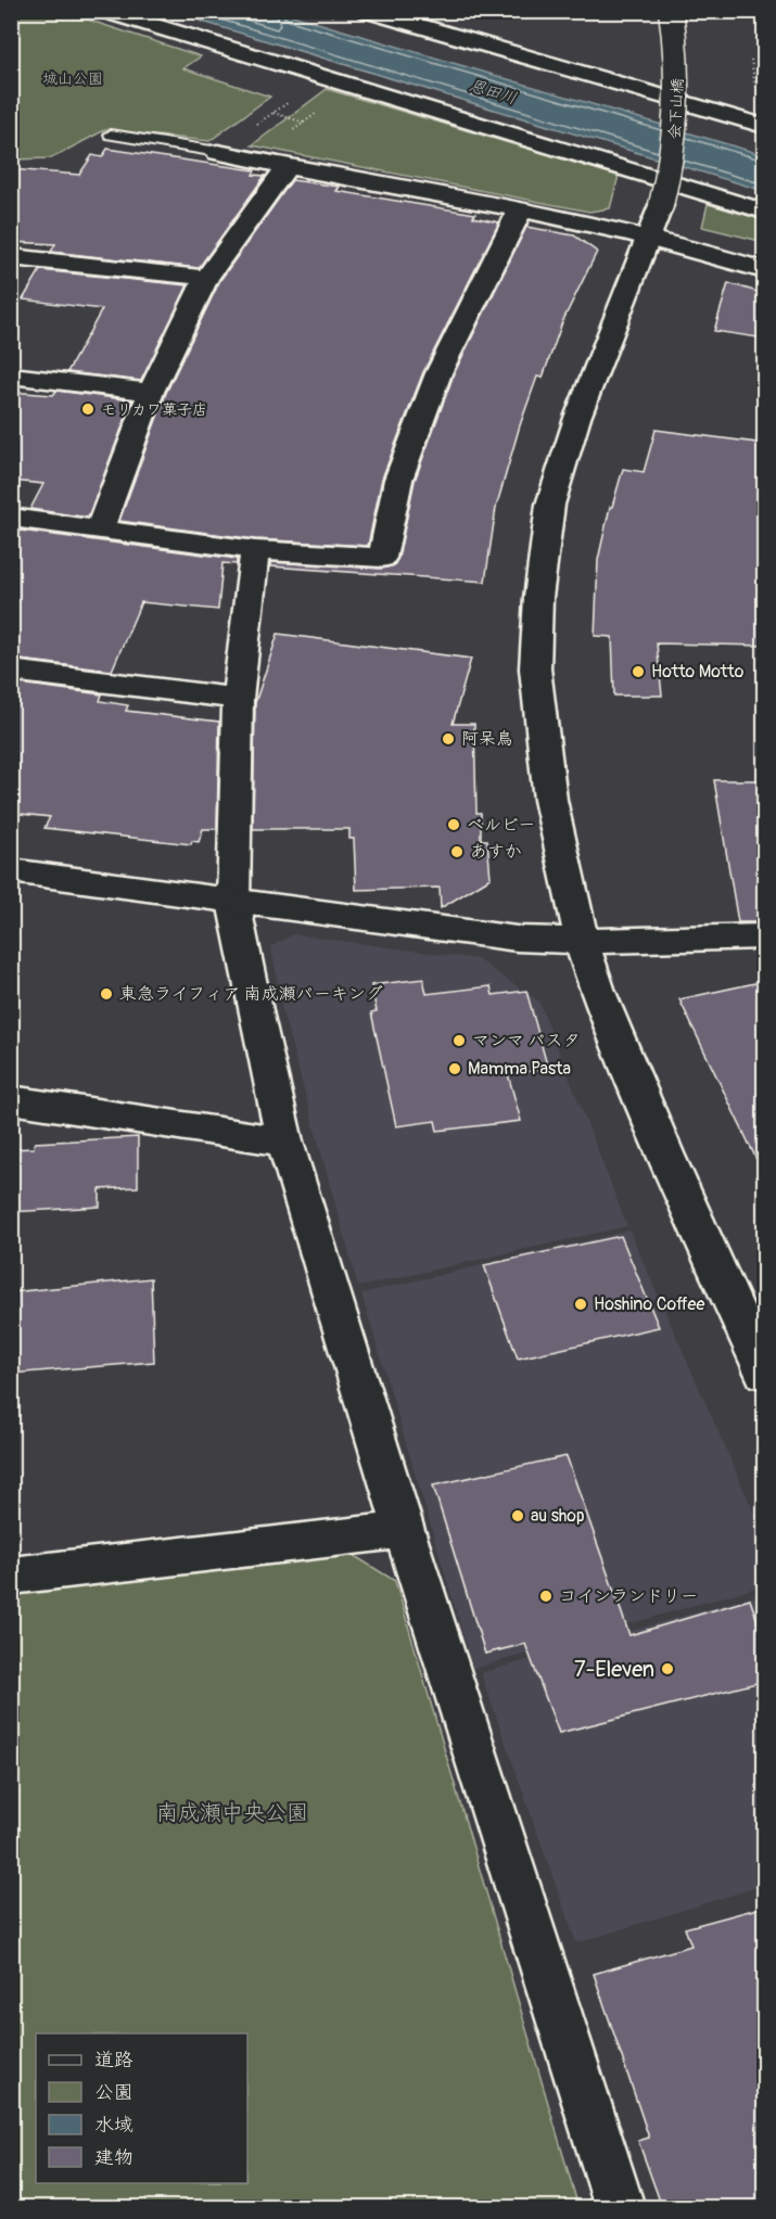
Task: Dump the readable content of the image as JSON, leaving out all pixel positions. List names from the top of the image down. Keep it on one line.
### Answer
{"streets":{"street":["会下山橋"]},"water":["恩田川"],"parks":["城山公園","南成瀬中央公園"],"places":["モリカワ菓子店","Hotto Motto","阿呆鳥","ベルビー","あすか","東急ライフィア 南成瀬パーキング","マンマ パスタ","Mamma Pasta","Hoshino Coffee","au shop","コインランドリー","7-Eleven"],"legend":["道路","公園","水域","建物"]}
